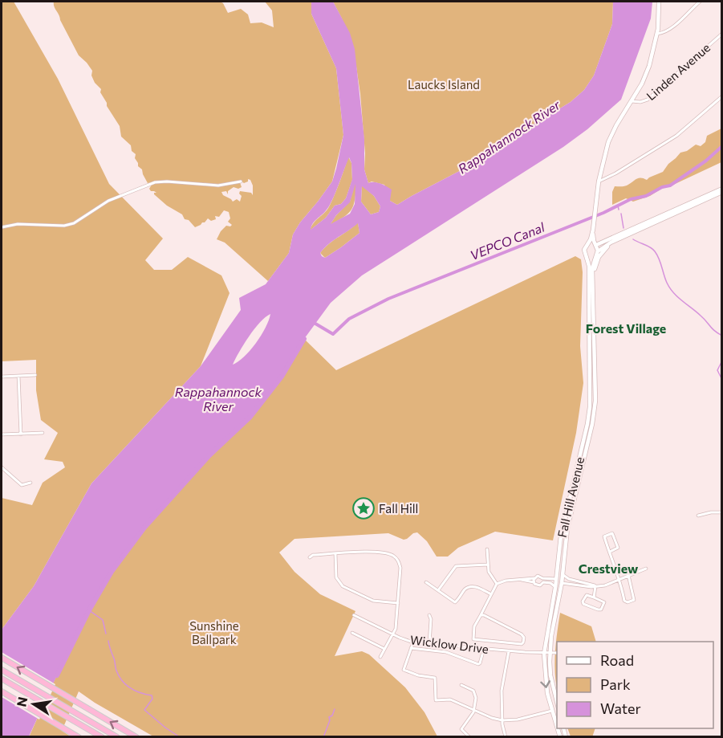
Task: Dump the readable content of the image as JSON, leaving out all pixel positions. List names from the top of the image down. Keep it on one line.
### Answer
{"streets":{"main road":["Fall Hill Avenue"],"street":["Linden Avenue","Wicklow Drive"]},"crossings":[["Linden Avenue","Fall Hill Avenue"],["Fall Hill Avenue","Wicklow Drive"]],"districts":["Forest Village","Crestview"],"water":["Rappahannock River","VEPCO Canal"],"parks":["Laucks Island","Sunshine Ballpark"],"places":{"place":["Fall Hill"]},"legend":["Road","Park","Water"],"north":"left"}
